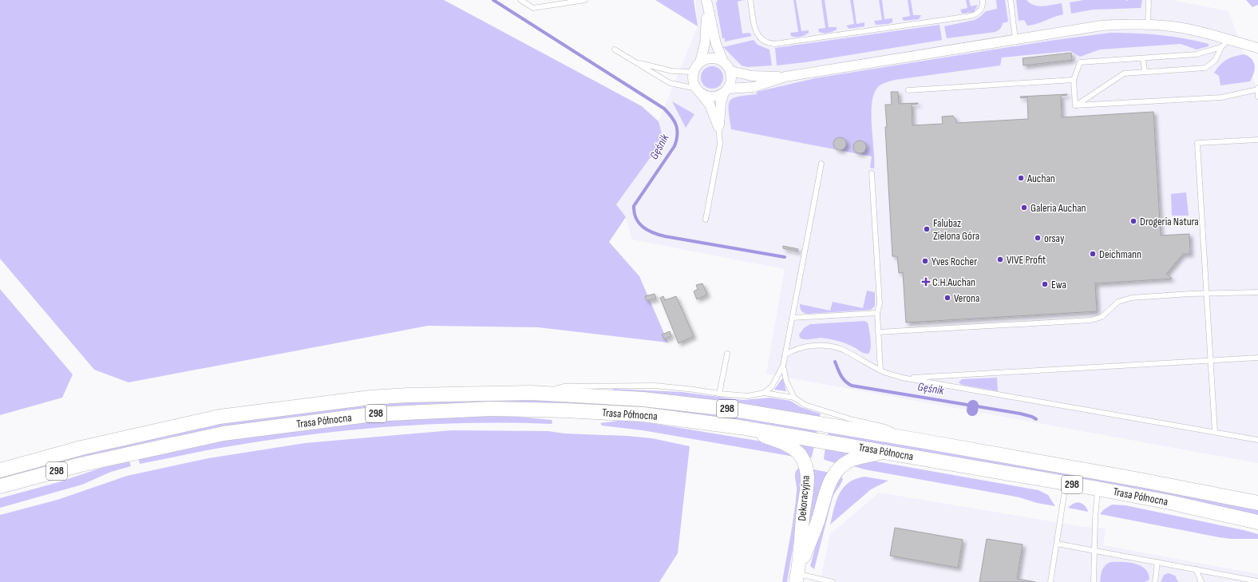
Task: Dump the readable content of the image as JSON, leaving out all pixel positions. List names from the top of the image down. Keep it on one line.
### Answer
{"streets":{"main road":["298","Trasa Północna"],"street":["Dekoracyjna"]},"crossings":[["Trasa Północna","Dekoracyjna"]],"water":["Gęśnik"],"places":{"other":["Auchan","Galeria Auchan","Drogeria Natura","Falubaz Zielona Góra","orsay","Deichmann","VIVE Profit","Yves Rocher","Ewa","Verona"],"health":["C.H.Auchan"]}}
